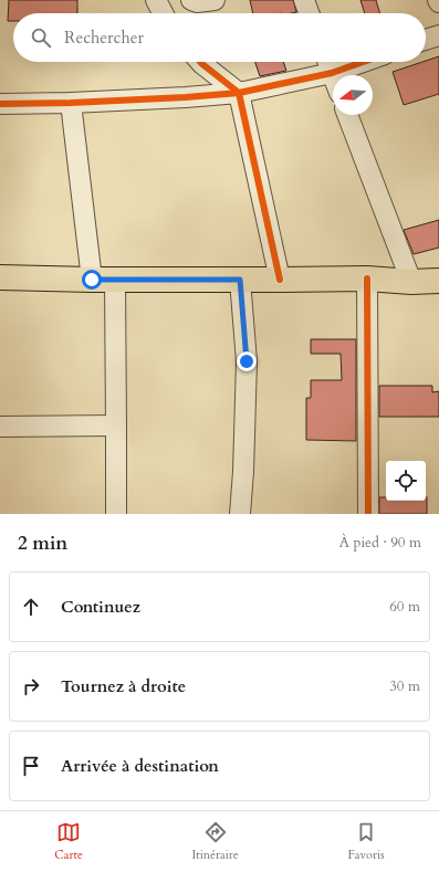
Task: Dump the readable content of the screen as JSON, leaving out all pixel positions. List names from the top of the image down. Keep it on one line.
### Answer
{"north":"left","page":{"search":"Rechercher","heading":["2 min","À pied · 90 m"],"list":[["Continuez","60 m"],["Tournez à droite","30 m"],"Arrivée à destination"],"nav":["Carte","Itinéraire","Favoris"]}}
